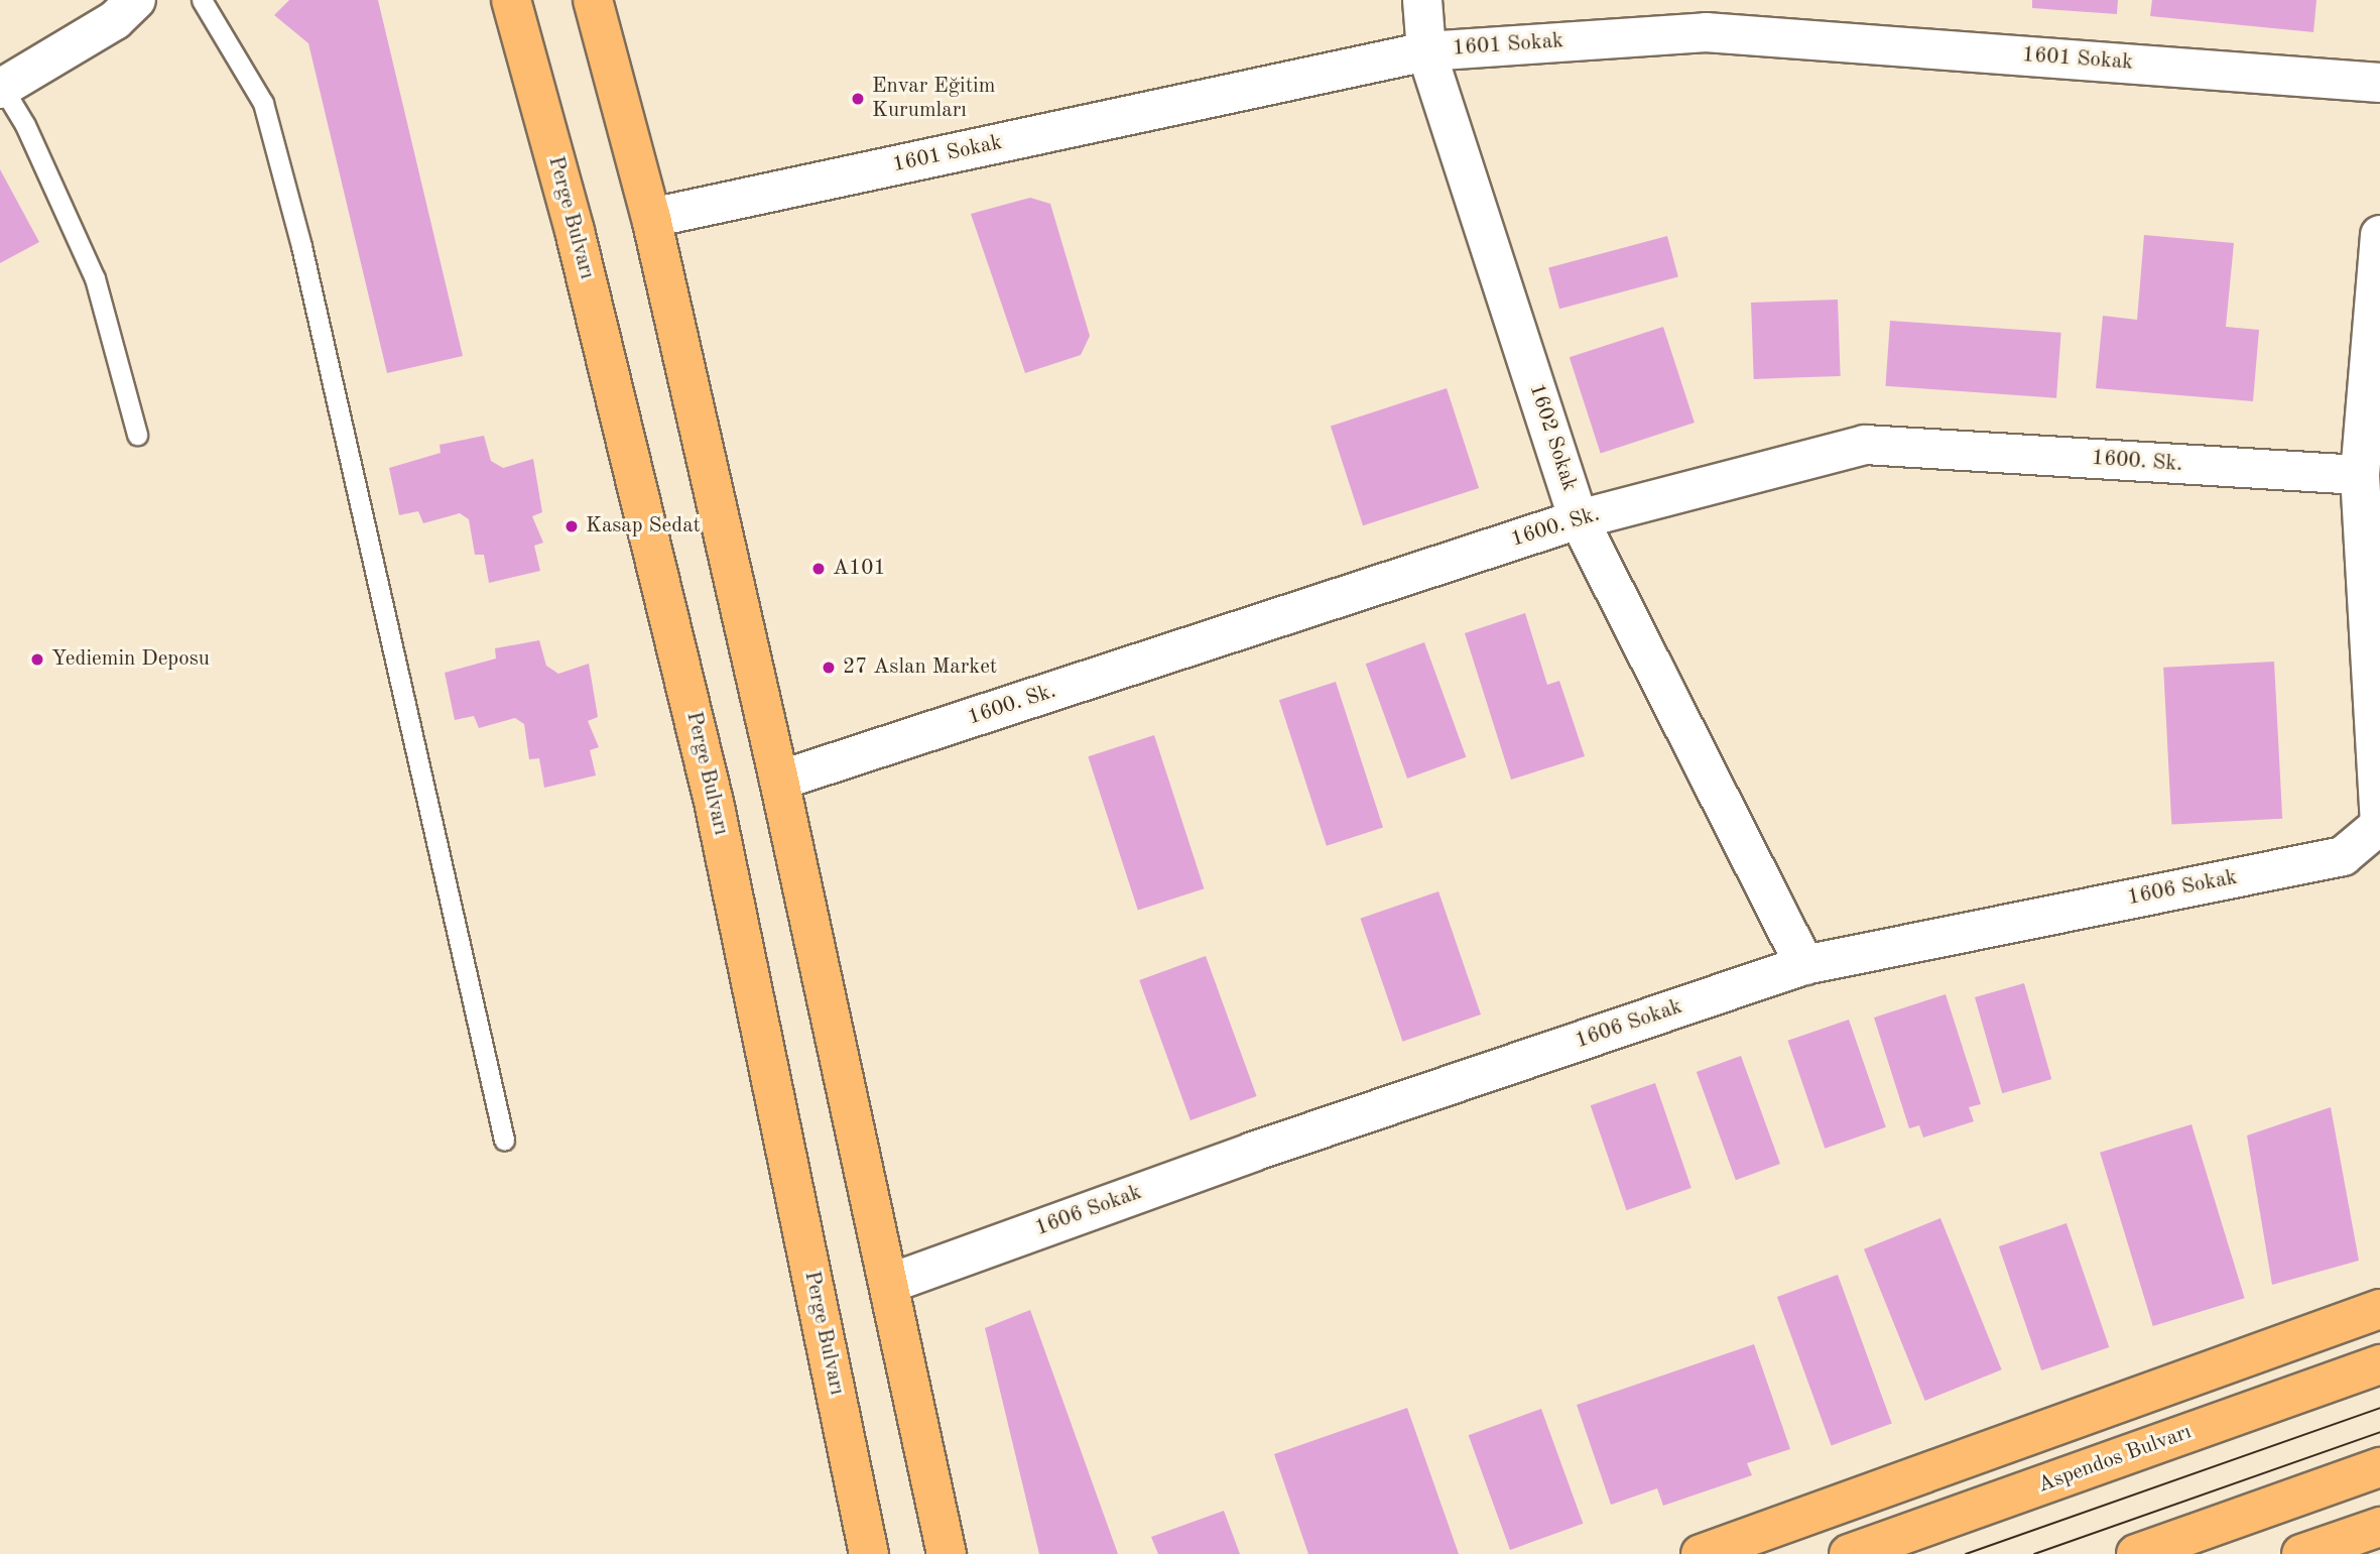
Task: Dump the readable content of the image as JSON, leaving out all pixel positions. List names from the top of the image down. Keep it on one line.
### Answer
{"streets":{"main road":["Perge Bulvarı","Aspendos Bulvarı"],"street":["1601 Sokak","1602 Sokak","1600. Sk.","1606 Sokak"]},"crossings":[["1601 Sokak","1602 Sokak"],["1602 Sokak","1600. Sk."],["1602 Sokak","1606 Sokak"]],"places":["Envar Eğitim Kurumları","Kasap Sedat","A101","Yediemin Deposu","27 Aslan Market"]}
